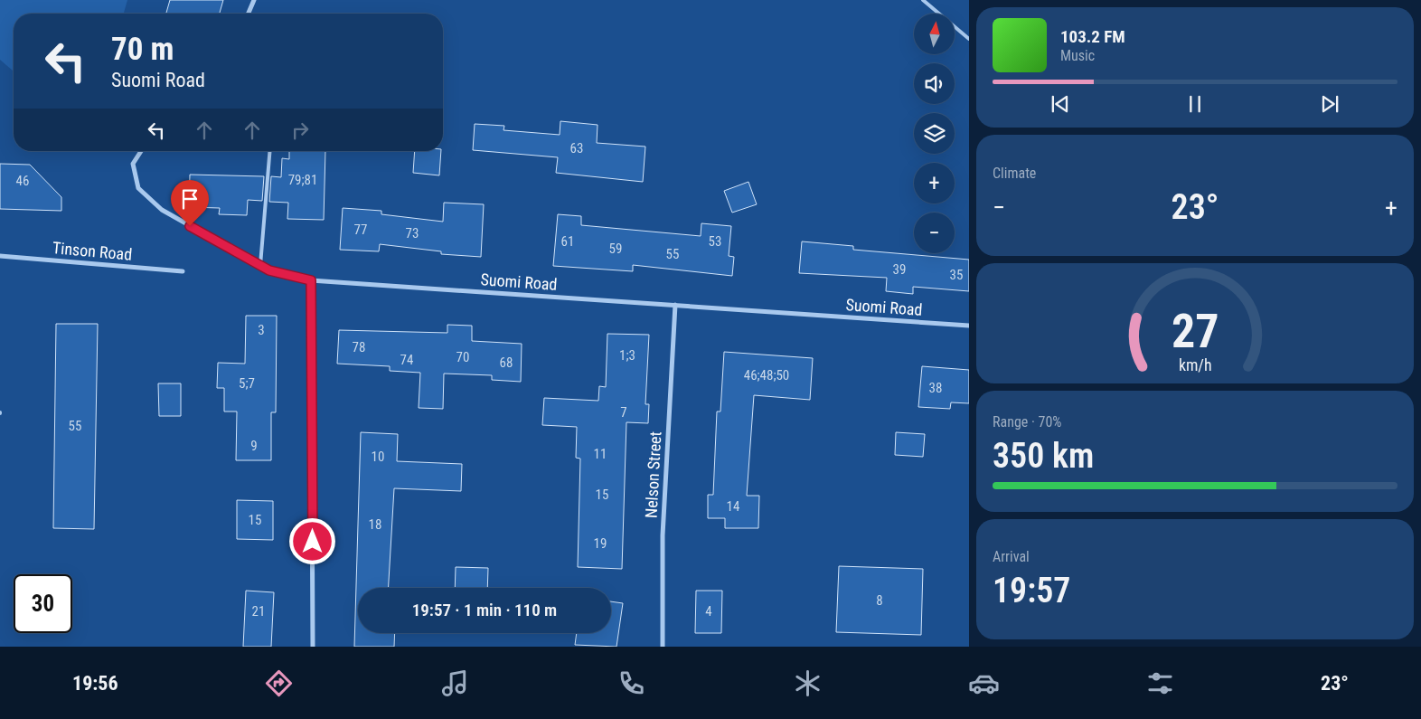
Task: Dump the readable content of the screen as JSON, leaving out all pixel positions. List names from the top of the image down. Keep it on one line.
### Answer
{"streets":{"street":["Tinson Road","Suomi Road","Nelson Street"]},"crossings":[["Suomi Road","Nelson Street"]],"house_numbers":["63","79;81","46","77","73","61","53","59","55","39","35","3","78","1;3","70","74","68","46;48;50","5;7","38","7","55","9","11","10","15","14","15","18","19","8","21","4"],"north":"top","page":{"map_buttons":["+","−"],"turn":["70 m","Suomi Road"],"song":["103.2 FM","Music"],"tile":["Climate",["Range · 70%","350 km"],["Arrival","19:57"]],"heat":["−","23°","+"],"limit":"30","trip":"19:57 · 1 min · 110 m","tabs":["19:56","23°"],"gauge":["27","km/h"]}}
